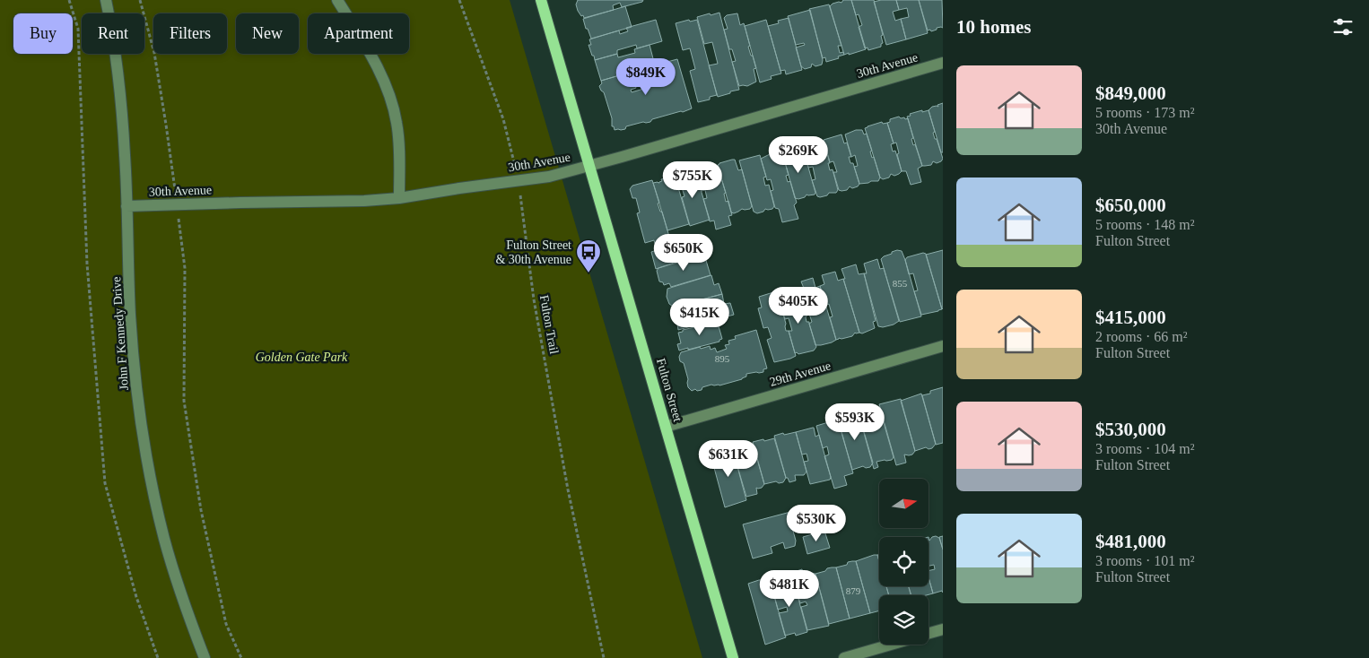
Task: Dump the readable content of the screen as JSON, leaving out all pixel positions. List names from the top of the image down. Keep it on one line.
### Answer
{"streets":{"main road":["Fulton Street"],"street":["30th Avenue","John F Kennedy Drive","29th Avenue"],"path":["Fulton Trail"]},"crossings":[["30th Avenue","Fulton Trail"],["30th Avenue","John F Kennedy Drive"],["30th Avenue","Fulton Street"],["29th Avenue","Fulton Street"]],"parks":["Golden Gate Park"],"places":{"bus stop":["Fulton Street & 30th Avenue"]},"house_numbers":["855","895","879"],"north":"right","page":{"heading":"10 homes","chip":["Buy","Rent","Filters","New","Apartment"],"list":[{"name":"$849,000","note":"5 rooms · 173 m² · 30th Avenue"},{"name":"$650,000","note":"5 rooms · 148 m² · Fulton Street"},{"name":"$415,000","note":"2 rooms · 66 m² · Fulton Street"},{"name":"$530,000","note":"3 rooms · 104 m² · Fulton Street"},{"name":"$481,000","note":"3 rooms · 101 m² · Fulton Street"}],"price":["$849K","$269K","$755K","$650K","$405K","$415K","$593K","$631K","$530K","$481K"]}}
